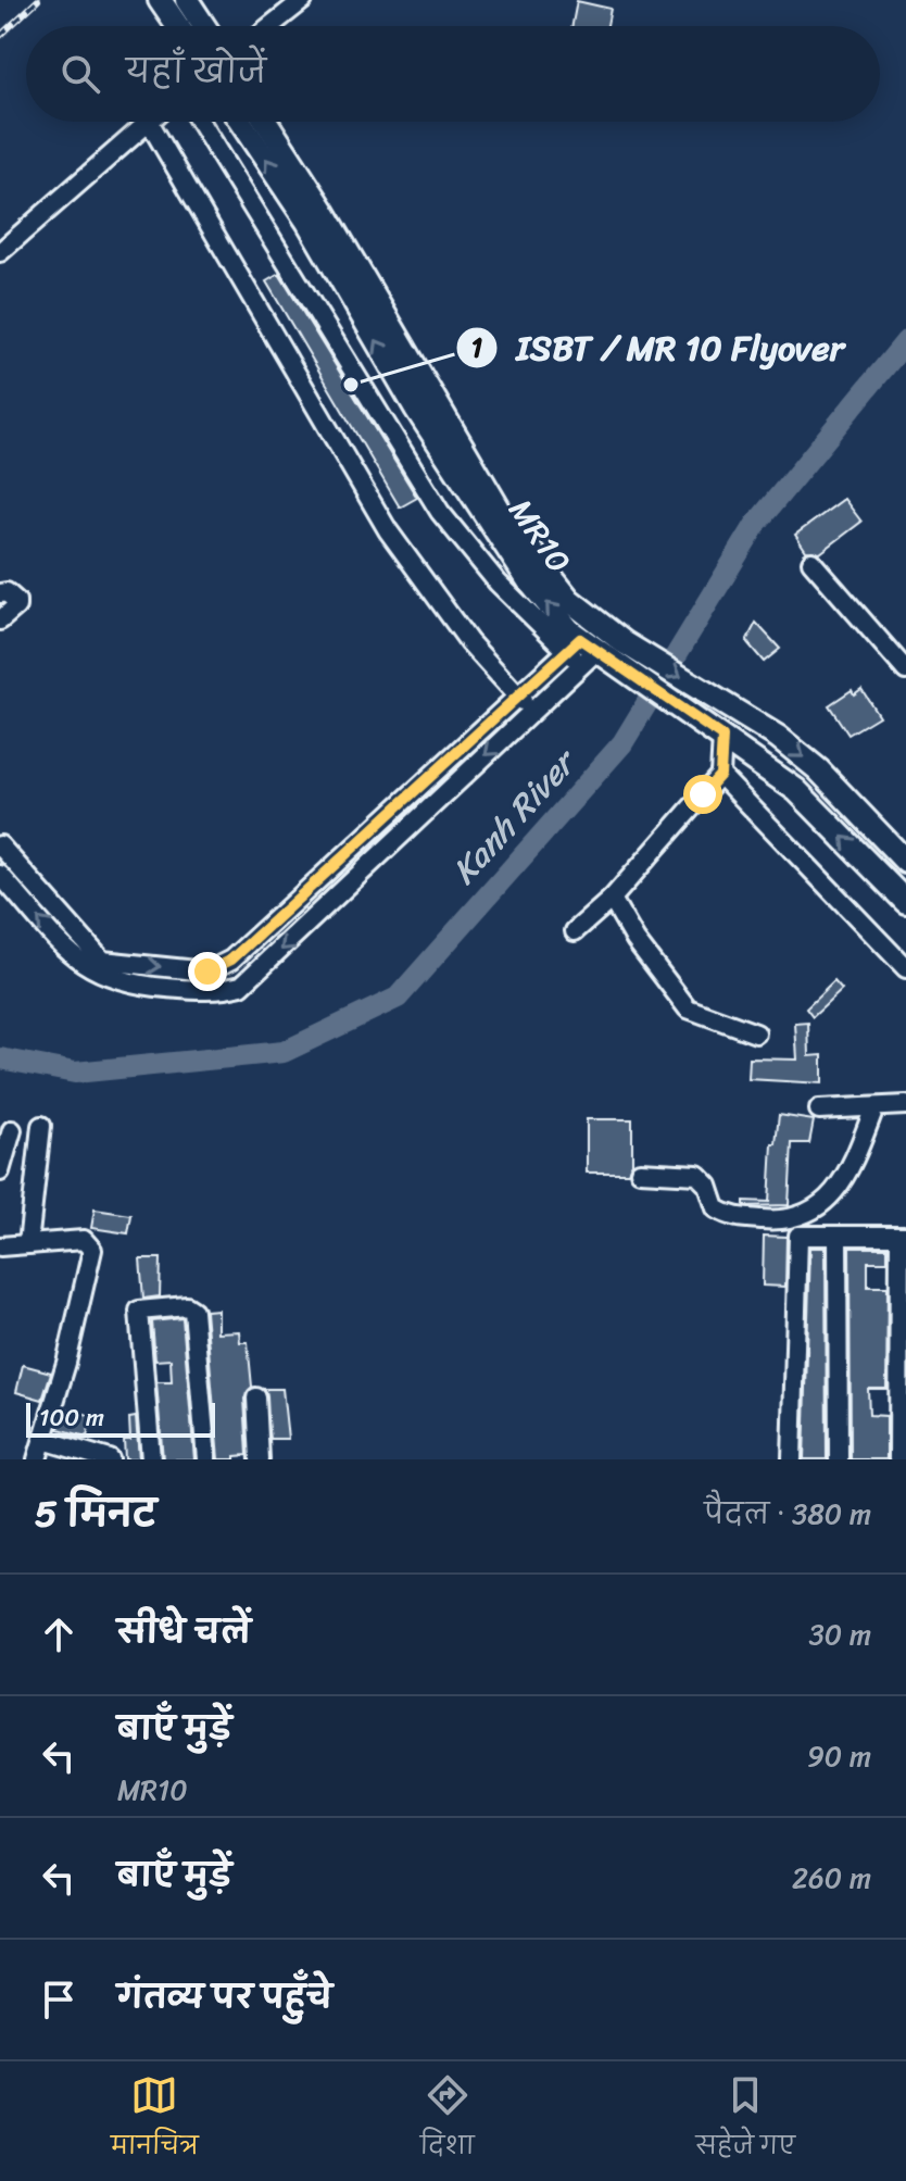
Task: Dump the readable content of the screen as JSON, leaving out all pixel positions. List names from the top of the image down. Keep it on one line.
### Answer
{"streets":{"main road":["MR10"]},"water":["Kanh River"],"places":["ISBT / MR 10 Flyover"],"scale_bar":"100 m","page":{"search":"यहाँ खोजें","scale":"100 m","heading":["5 मिनट","पैदल · 380 m"],"list":[["सीधे चलें","30 m"],["बाएँ मुड़ें","MR10","90 m"],["बाएँ मुड़ें","260 m"],"गंतव्य पर पहुँचे"],"nav":["मानचित्र","दिशा","सहेजे गए"]}}
